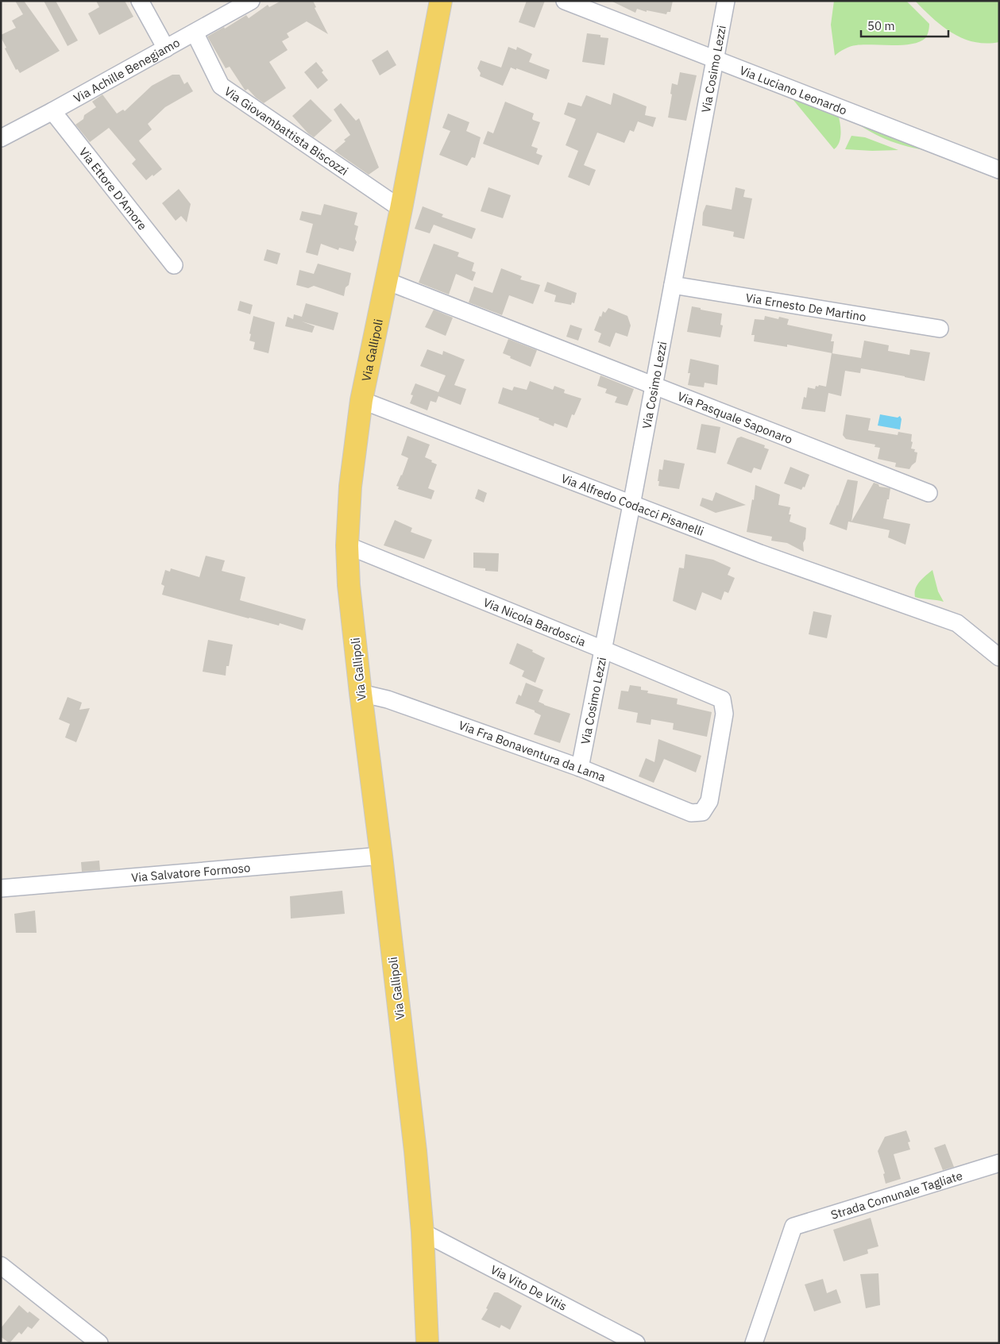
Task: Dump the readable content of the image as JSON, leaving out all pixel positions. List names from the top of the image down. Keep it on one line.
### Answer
{"streets":{"main road":["Via Gallipoli"],"street":["Via Cosimo Lezzi","Via Achille Benegiamo","Via Luciano Leonardo","Via Giovambattista Biscozzi","Via Ettore D'Amore","Via Ernesto De Martino","Via Pasquale Saponaro","Via Alfredo Codacci Pisanelli","Via Nicola Bardoscia","Via Fra Bonaventura da Lama","Via Salvatore Formoso","Strada Comunale Tagliate","Via Vito De Vitis"]},"crossings":[["Via Cosimo Lezzi","Via Luciano Leonardo"],["Via Cosimo Lezzi","Via Ernesto De Martino"],["Via Cosimo Lezzi","Via Pasquale Saponaro"],["Via Cosimo Lezzi","Via Alfredo Codacci Pisanelli"],["Via Cosimo Lezzi","Via Nicola Bardoscia"],["Via Cosimo Lezzi","Via Fra Bonaventura da Lama"],["Via Achille Benegiamo","Via Giovambattista Biscozzi"],["Via Achille Benegiamo","Via Ettore D'Amore"],["Via Giovambattista Biscozzi","Via Gallipoli"],["Via Gallipoli","Via Pasquale Saponaro"],["Via Gallipoli","Via Alfredo Codacci Pisanelli"],["Via Gallipoli","Via Nicola Bardoscia"],["Via Gallipoli","Via Fra Bonaventura da Lama"],["Via Gallipoli","Via Salvatore Formoso"],["Via Gallipoli","Via Vito De Vitis"],["Via Nicola Bardoscia","Via Fra Bonaventura da Lama"]],"scale_bar":"50 m"}
